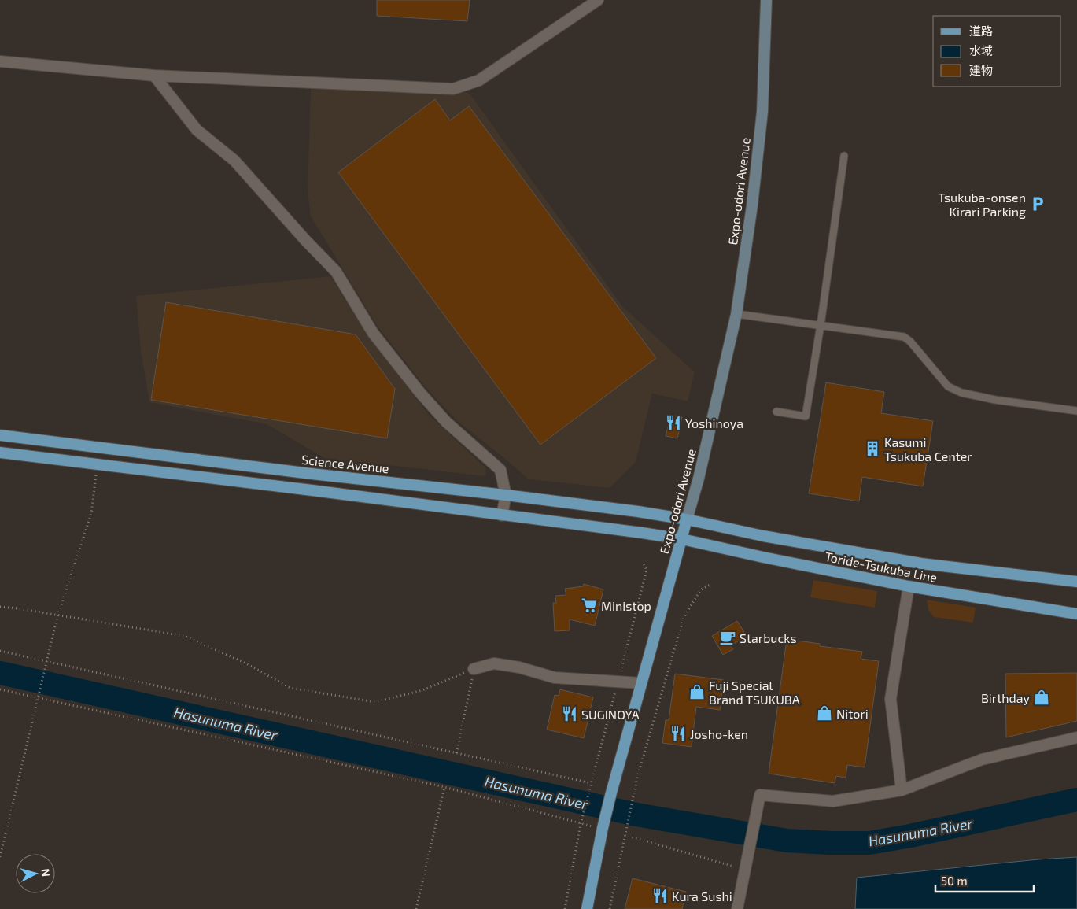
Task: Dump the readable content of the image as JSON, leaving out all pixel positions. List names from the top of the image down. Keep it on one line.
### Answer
{"streets":{"main road":["Expo-odori Avenue","Science Avenue","Toride-Tsukuba Line"]},"crossings":[["Expo-odori Avenue","Science Avenue"],["Expo-odori Avenue","Toride-Tsukuba Line"],["Science Avenue","Toride-Tsukuba Line"]],"water":["Hasunuma River"],"places":{"parking":["Tsukuba-onsen Kirari Parking"],"restaurant":["Yoshinoya","SUGINOYA","Josho-ken","Kura Sushi"],"building":["Kasumi Tsukuba Center"],"supermarket":["Ministop"],"cafe":["Starbucks"],"shop":["Fuji Special Brand TSUKUBA","Birthday","Nitori"]},"legend":["道路","水域","建物"],"scale_bar":"50 m","north":"right"}
